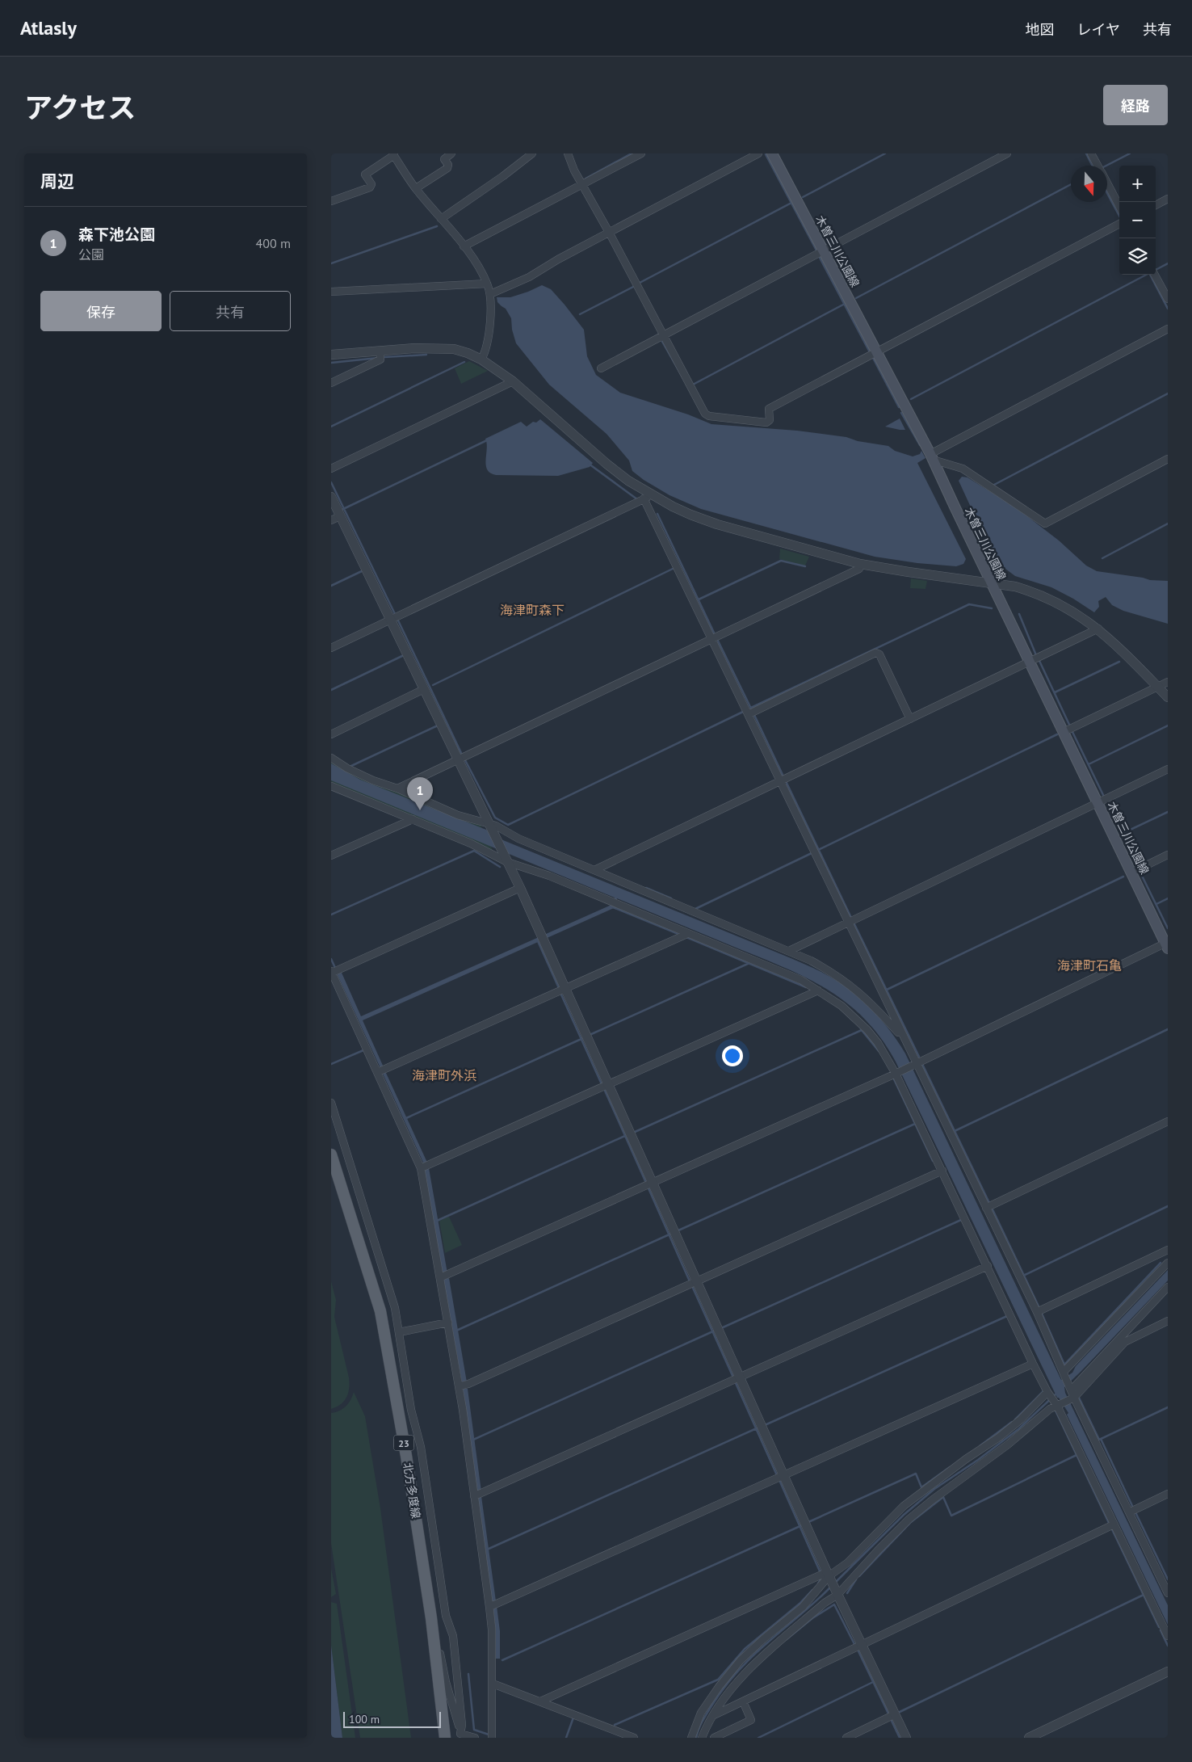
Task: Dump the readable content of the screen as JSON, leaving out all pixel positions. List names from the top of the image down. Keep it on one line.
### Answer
{"streets":{"main road":["木曽三川公園線","23","北方多度線"]},"districts":["海津町森下","海津町石亀","海津町外浜"],"scale_bar":"100 m","north":"bottom","page":{"header":"Atlasly","nav":["地図","レイヤ","共有"],"title":"アクセス","buttons":["経路",["保存","共有"]],"heading":"周辺","map_buttons":["+","−"],"list":[{"mark":"1","name":"森下池公園","note":"公園","value":"400 m"}],"pins":"1","scale":"100 m"}}
